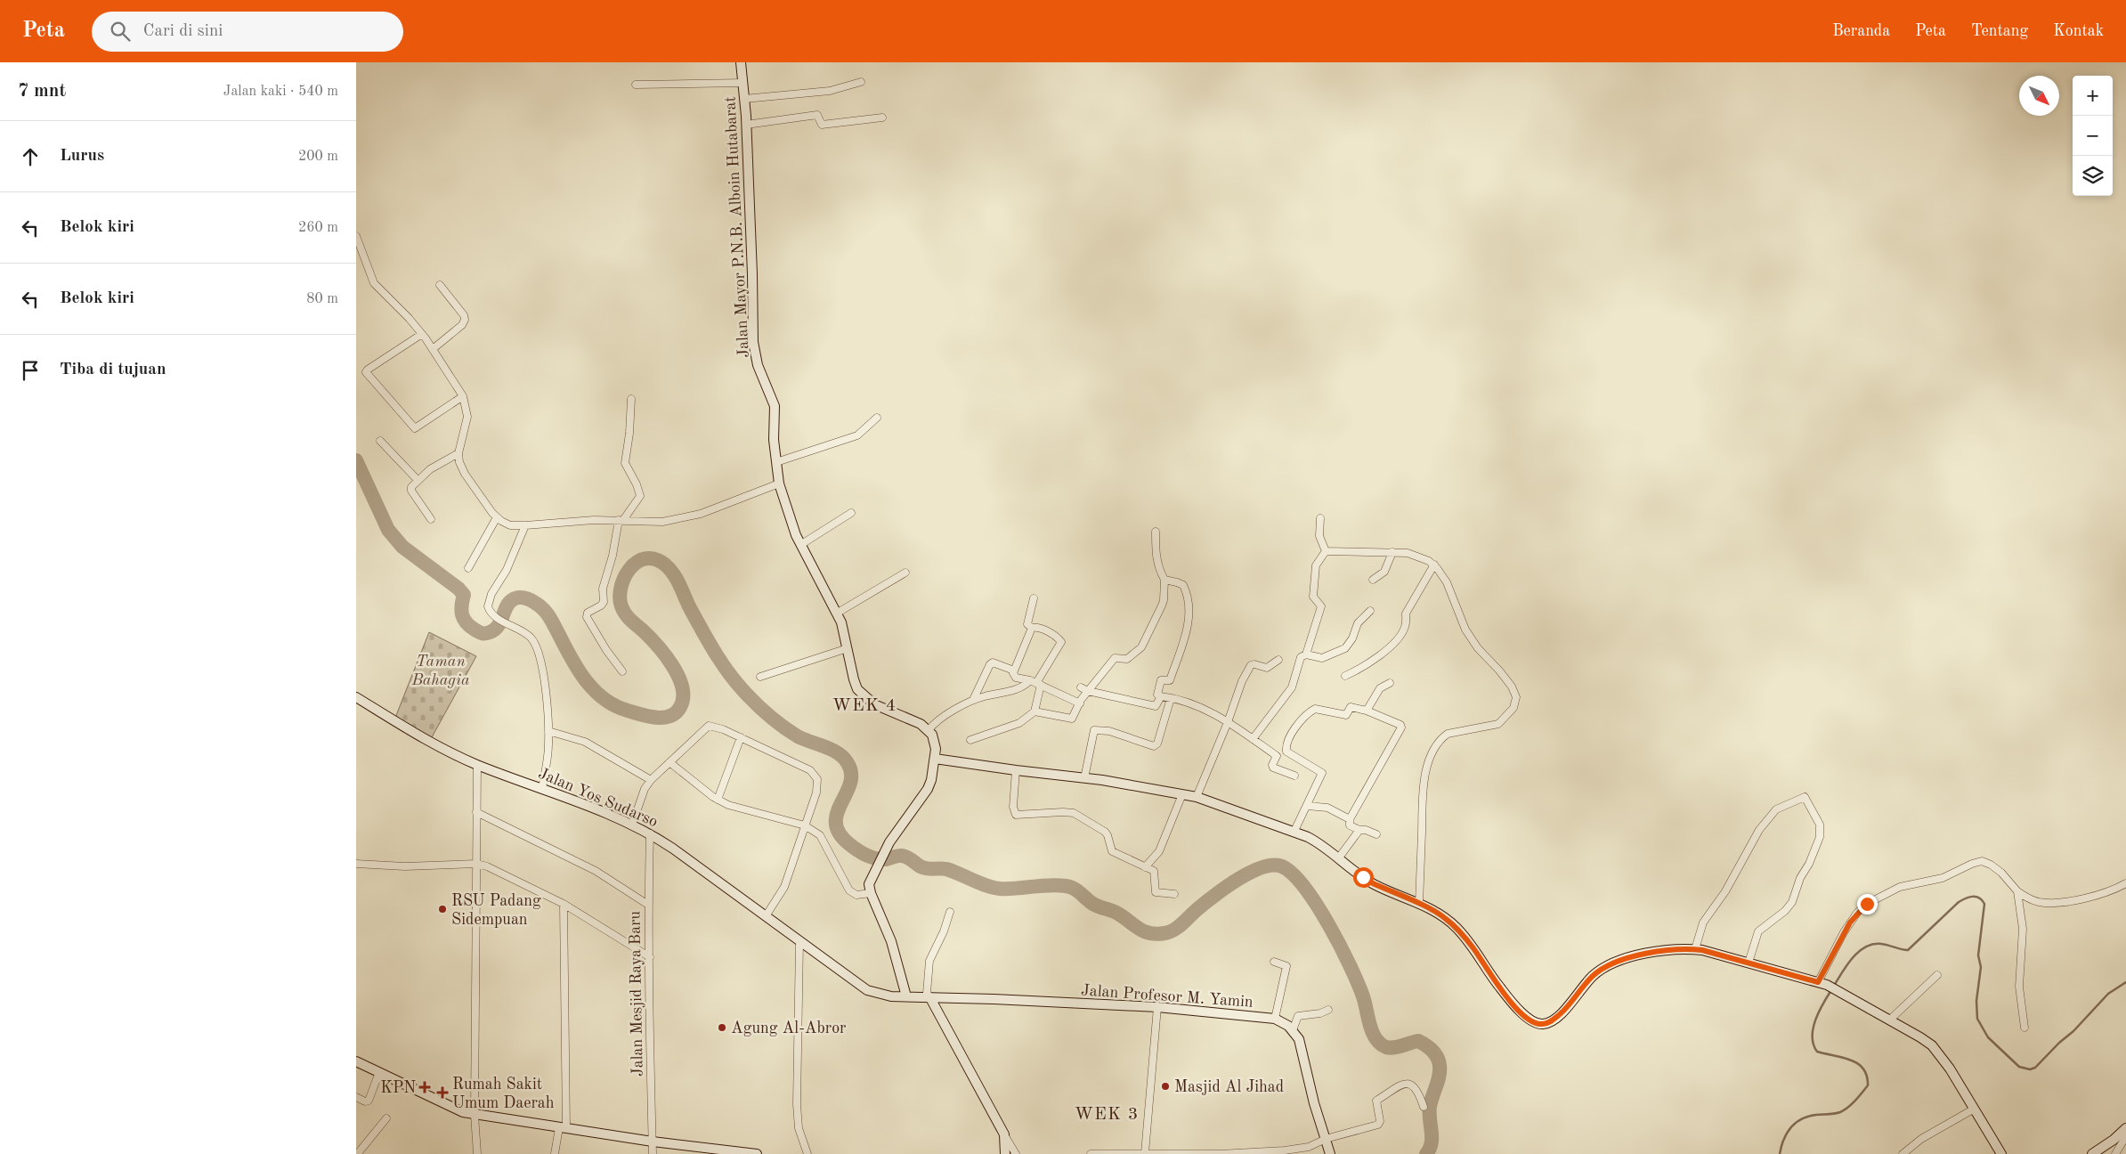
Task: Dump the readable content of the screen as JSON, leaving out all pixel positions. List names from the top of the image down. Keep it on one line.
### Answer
{"streets":{"street":["Jalan Mayor P.N.B. Alboin Hutabarat","Jalan Yos Sudarso","Jalan Mesjid Raya Baru","Jalan Profesor M. Yamin"]},"crossings":[["Jalan Yos Sudarso","Jalan Mesjid Raya Baru"],["Jalan Yos Sudarso","Jalan Profesor M. Yamin"]],"districts":["WEK 4","WEK 3"],"parks":["Taman Bahagia"],"places":{"other":["RSU Padang Sidempuan","Agung Al-Abror","Masjid Al Jihad"],"health":["KPN","Rumah Sakit Umum Daerah"]},"north":"bottom right","page":{"header":"Peta","search":"Cari di sini","nav":["Beranda","Peta","Tentang","Kontak"],"heading":["7 mnt","Jalan kaki · 540 m"],"map_buttons":["+","−"],"list":[["Lurus","200 m"],["Belok kiri","260 m"],["Belok kiri","80 m"],"Tiba di tujuan"]}}
